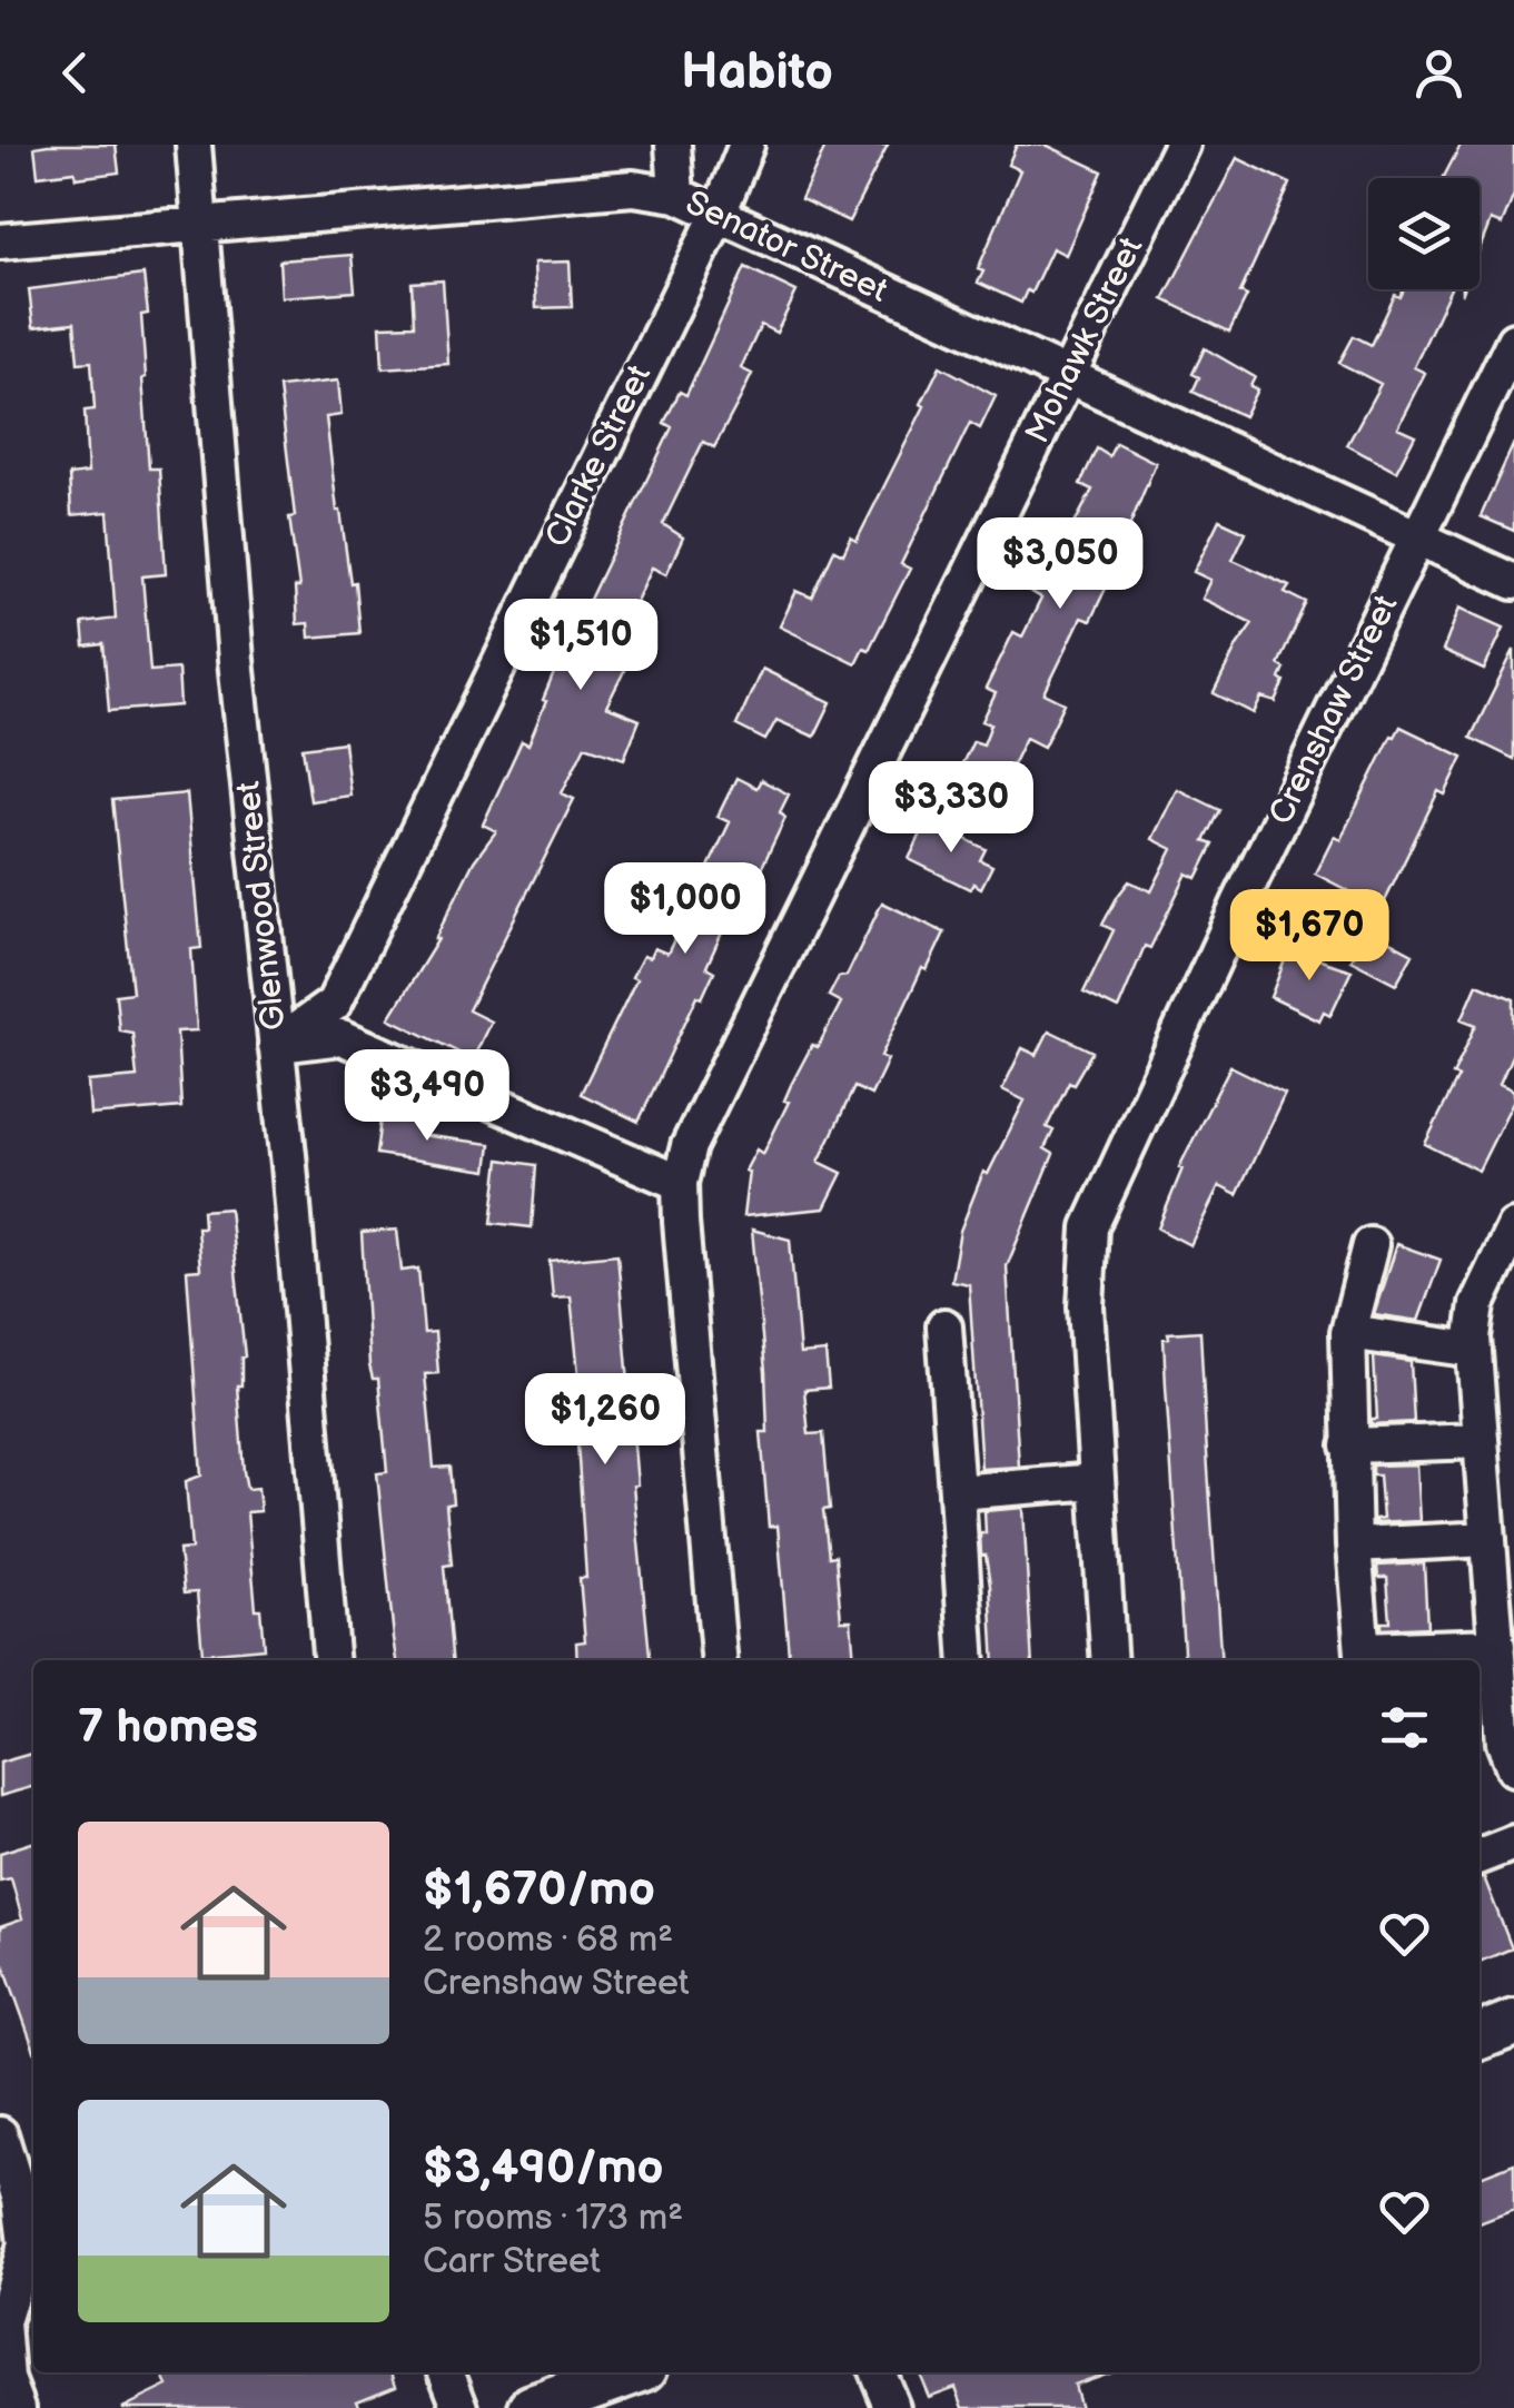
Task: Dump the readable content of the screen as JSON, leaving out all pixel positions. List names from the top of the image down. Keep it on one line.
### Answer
{"streets":{"street":["Senator Street","Mohawk Street","Clarke Street","Crenshaw Street","Glenwood Street"]},"crossings":[["Senator Street","Mohawk Street"],["Senator Street","Clarke Street"],["Senator Street","Crenshaw Street"],["Senator Street","Glenwood Street"],["Clarke Street","Glenwood Street"]],"page":{"header":"Habito","price":["$3,050","$1,510","$3,330","$1,000","$1,670","$3,490","$1,260"],"heading":"7 homes","list":[{"name":"$1,670/mo","note":"2 rooms · 68 m² · Crenshaw Street"},{"name":"$3,490/mo","note":"5 rooms · 173 m² · Carr Street"}]}}
